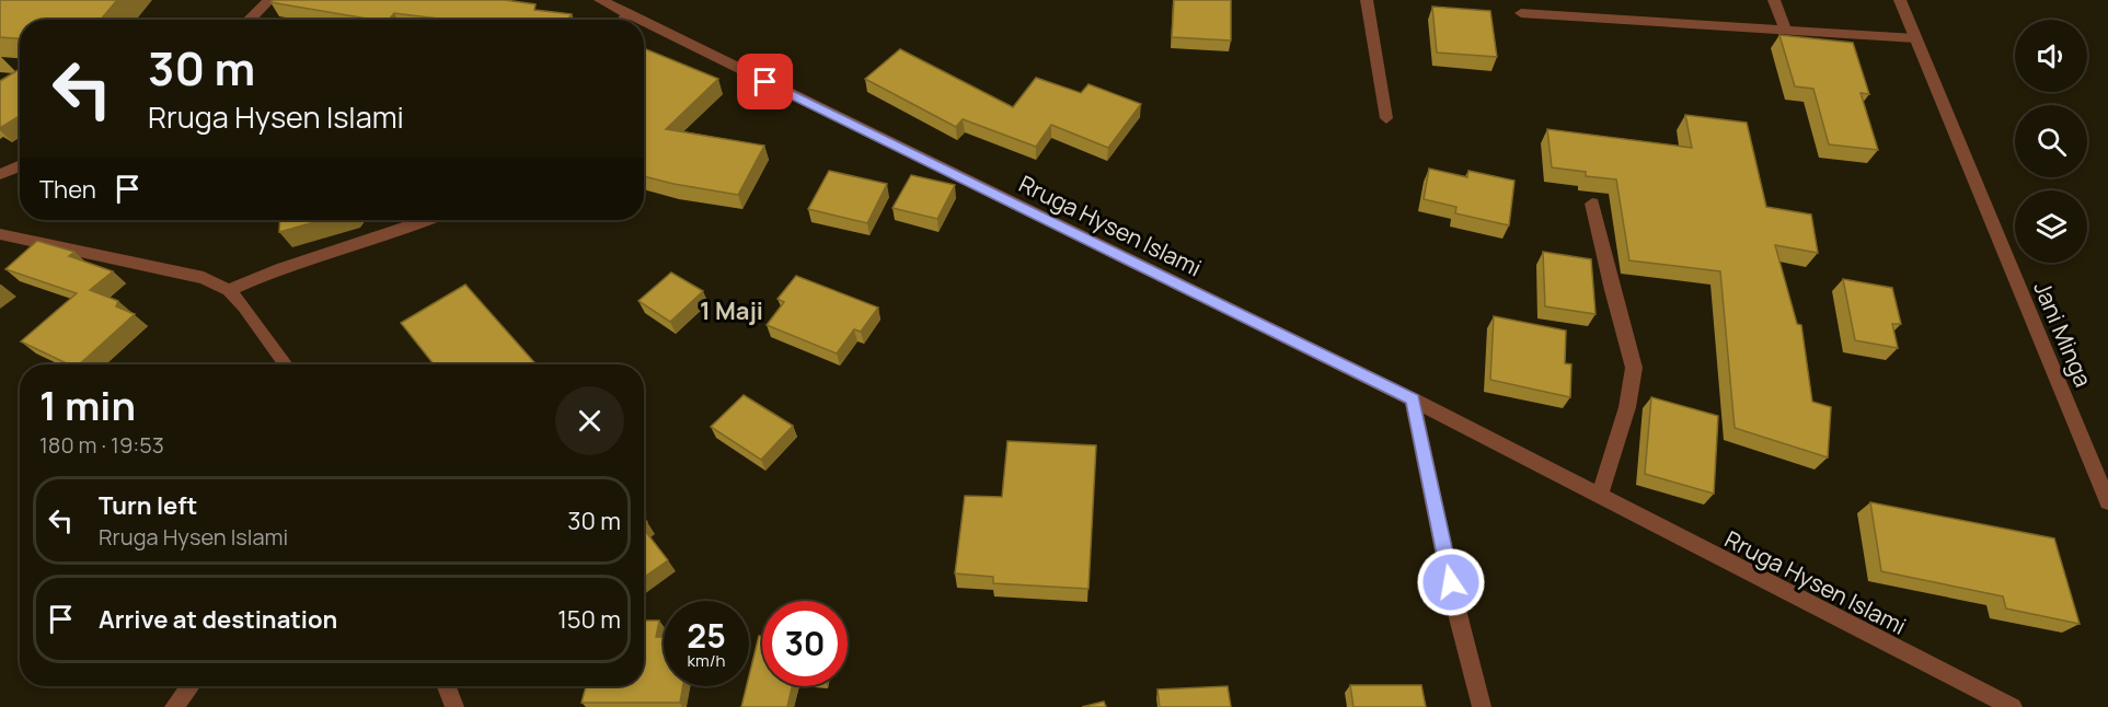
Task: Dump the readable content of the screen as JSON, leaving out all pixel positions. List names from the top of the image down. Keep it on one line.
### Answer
{"streets":{"street":["Rruga Hysen Islami","Jani Minga"]},"districts":["1 Maji"],"page":{"turn":["30 m","Rruga Hysen Islami"],"then":"Then","heading":["1 min","180 m · 19:53"],"list":[{"name":"Turn left","note":"Rruga Hysen Islami","value":"30 m"},{"name":"Arrive at destination","value":"150 m"}],"speed":"25 km/h","limit":"30"}}
